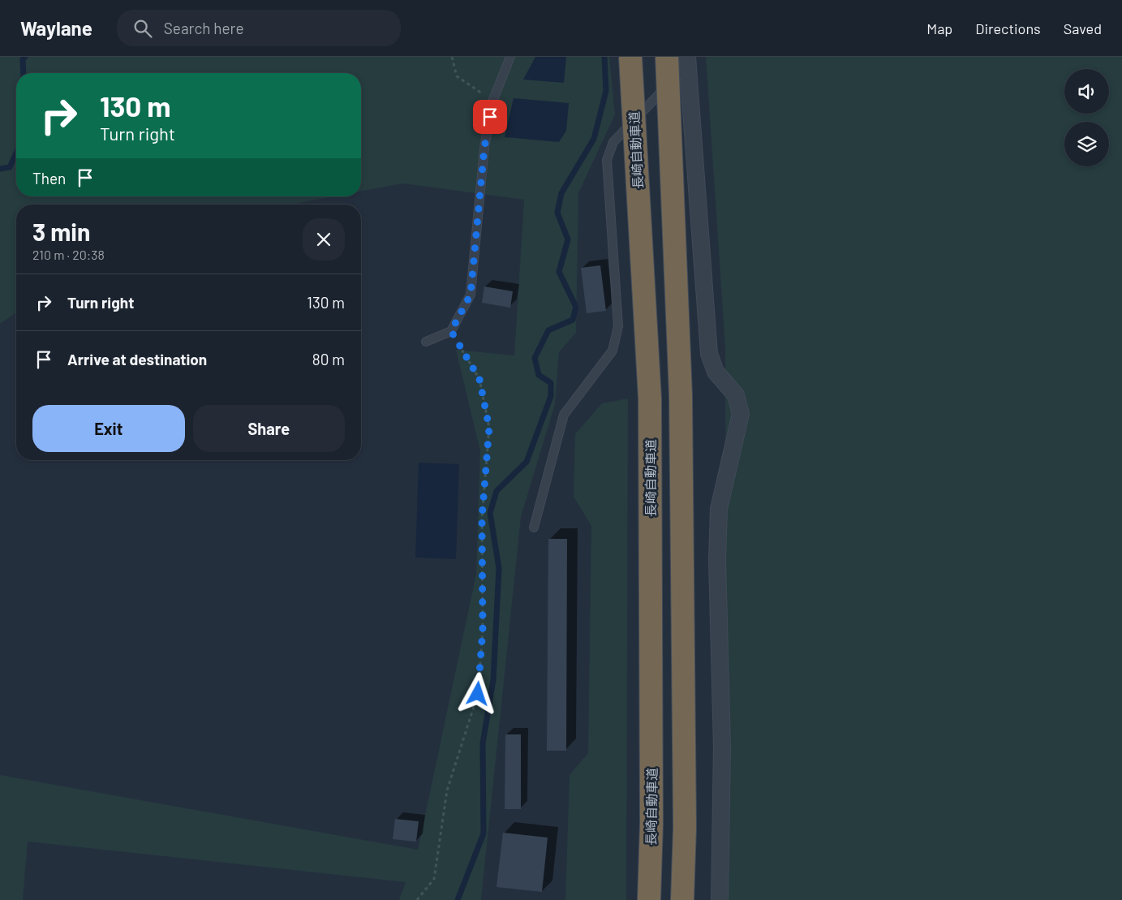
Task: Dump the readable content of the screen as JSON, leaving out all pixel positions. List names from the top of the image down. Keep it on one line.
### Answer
{"streets":{"highway":["長崎自動車道"]},"page":{"header":"Waylane","search":"Search here","nav":["Map","Directions","Saved"],"turn":["130 m","Turn right"],"then":"Then","heading":["3 min","210 m · 20:38"],"list":[{"name":"Turn right","value":"130 m"},{"name":"Arrive at destination","value":"80 m"}],"buttons":["Exit","Share"]}}
